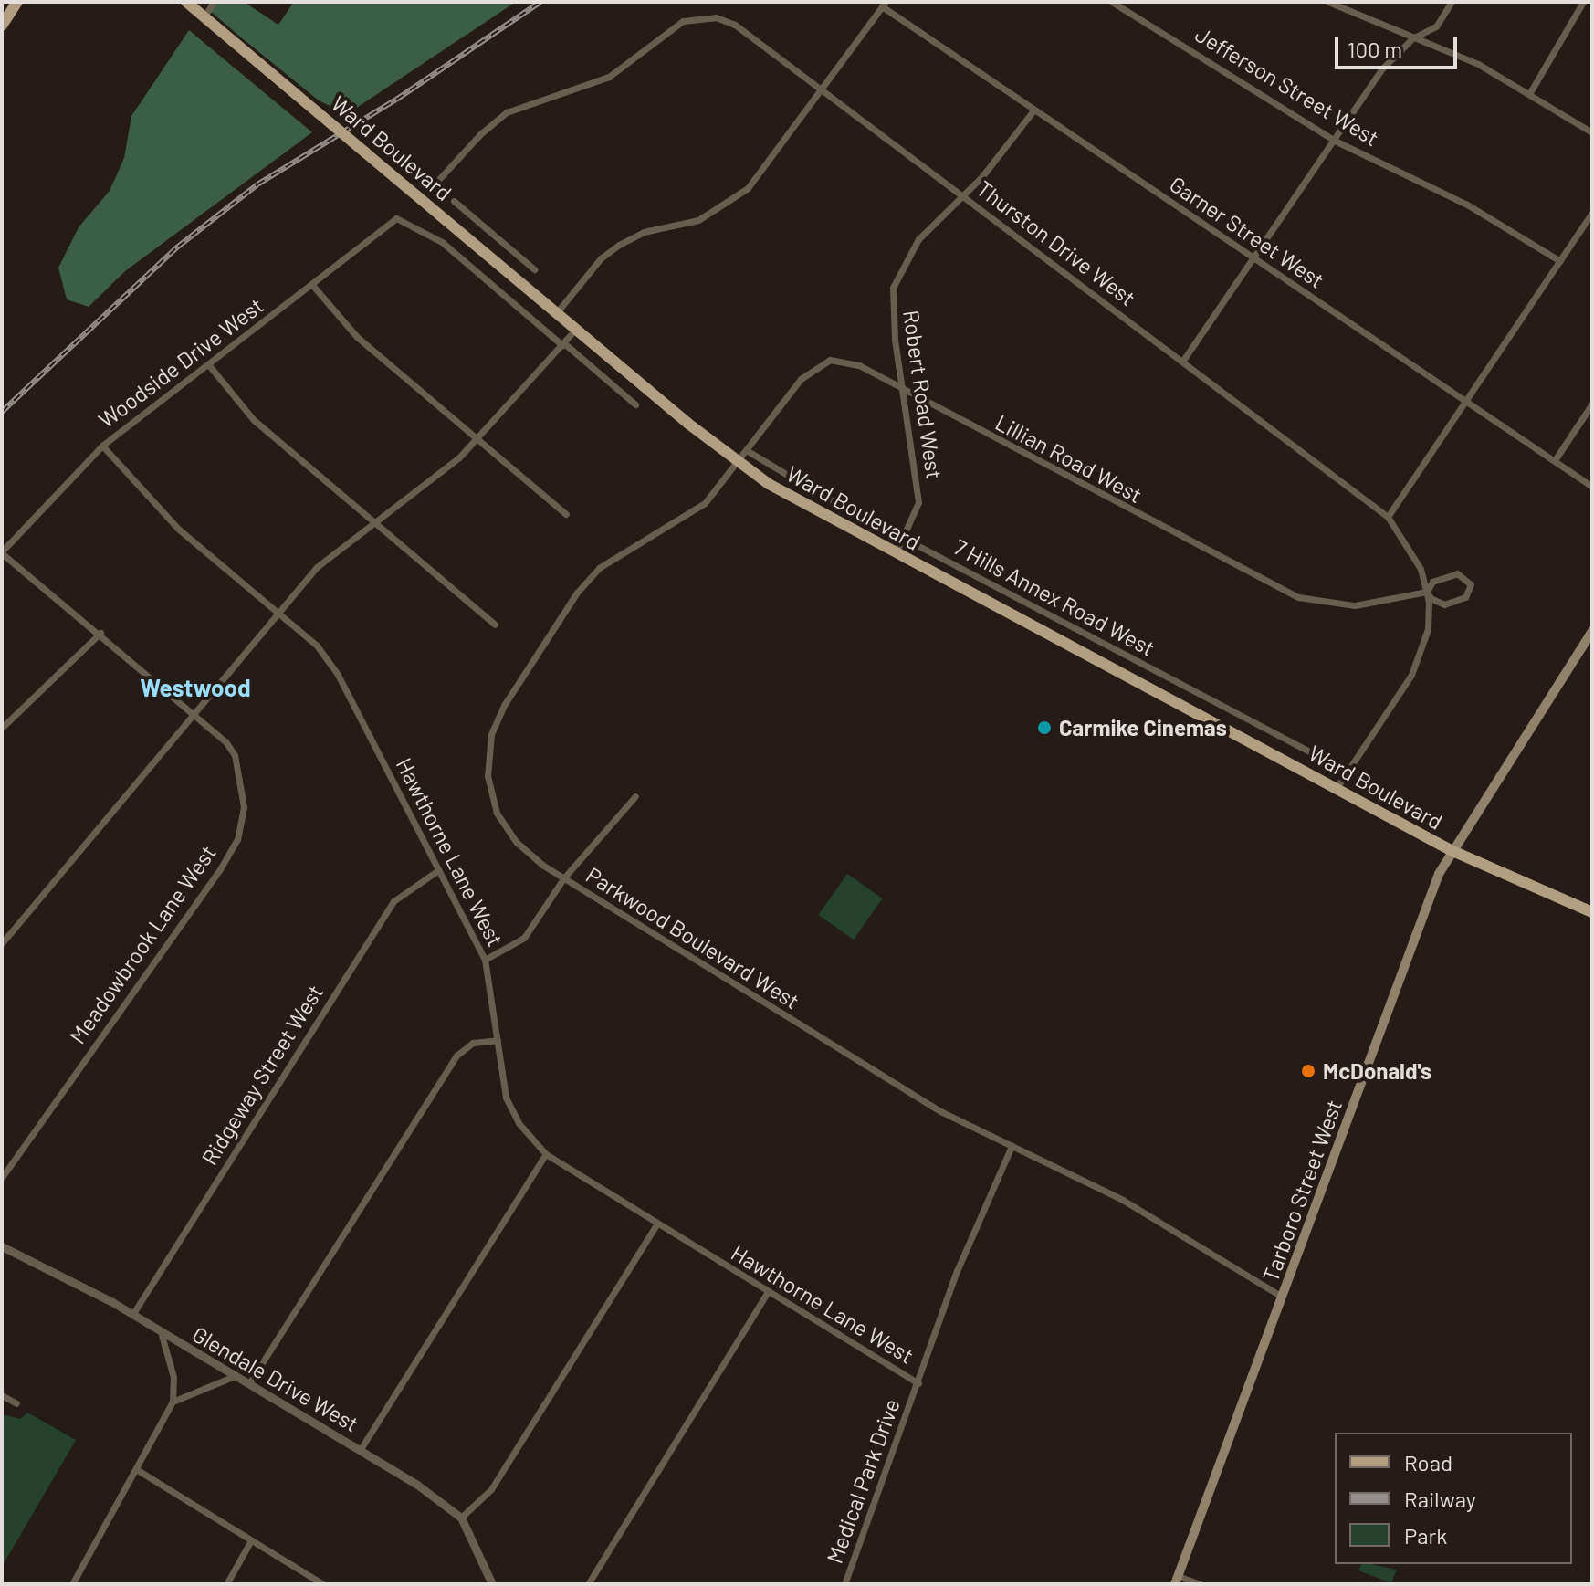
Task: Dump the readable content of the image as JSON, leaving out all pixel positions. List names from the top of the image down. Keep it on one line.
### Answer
{"streets":{"main road":["Ward Boulevard","Tarboro Street West"],"street":["Jefferson Street West","Garner Street West","Thurston Drive West","Woodside Drive West","Robert Road West","Lillian Road West","7 Hills Annex Road West","Hawthorne Lane West","Parkwood Boulevard West","Meadowbrook Lane West","Ridgeway Street West","Glendale Drive West","Medical Park Drive"]},"crossings":[["Ward Boulevard","Thurston Drive West"],["Ward Boulevard","Robert Road West"],["Ward Boulevard","Lillian Road West"],["Ward Boulevard","Parkwood Boulevard West"],["Ward Boulevard","Tarboro Street West"],["Garner Street West","Robert Road West"],["Thurston Drive West","Robert Road West"],["Thurston Drive West","Lillian Road West"],["Thurston Drive West","7 Hills Annex Road West"],["Woodside Drive West","Hawthorne Lane West"],["Woodside Drive West","Meadowbrook Lane West"],["Robert Road West","Lillian Road West"],["Robert Road West","7 Hills Annex Road West"],["Lillian Road West","7 Hills Annex Road West"],["Lillian Road West","Parkwood Boulevard West"],["Hawthorne Lane West","Ridgeway Street West"],["Hawthorne Lane West","Medical Park Drive"],["Parkwood Boulevard West","Tarboro Street West"],["Parkwood Boulevard West","Medical Park Drive"],["Ridgeway Street West","Glendale Drive West"]],"districts":["Westwood"],"places":["Carmike Cinemas","McDonald's"],"legend":["Road","Railway","Park"],"scale_bar":"100 m"}
